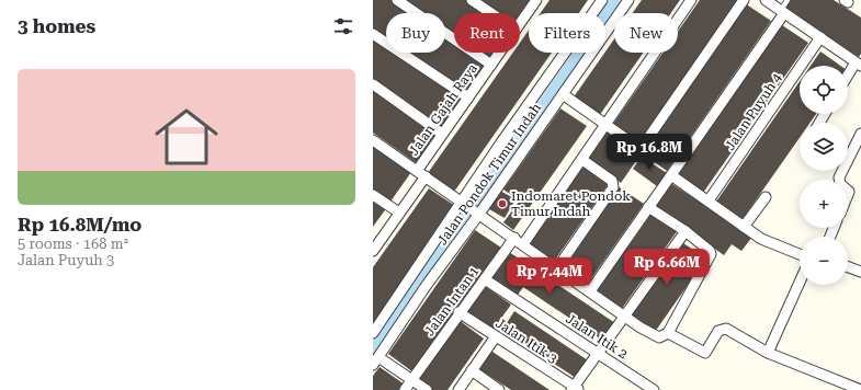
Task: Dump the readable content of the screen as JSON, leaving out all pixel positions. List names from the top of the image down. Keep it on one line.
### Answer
{"streets":{"street":["Jalan Gajah Raya","Jalan Puyuh 4","Jalan Pondok Timur Indah","Jalan Intan 1","Jalan Itik 2","Jalan Itik 3"]},"crossings":[["Jalan Intan 1","Jalan Itik 2"],["Jalan Intan 1","Jalan Itik 3"]],"places":["Indomaret Pondok Timur Indah"],"page":{"heading":"3 homes","chip":["Buy","Rent","Filters","New"],"list":[{"name":"Rp 16.8M/mo","note":"5 rooms · 168 m² · Jalan Puyuh 3"}],"map_buttons":["+","−"],"price":["Rp 16.8M","Rp 6.66M","Rp 7.44M"]}}
